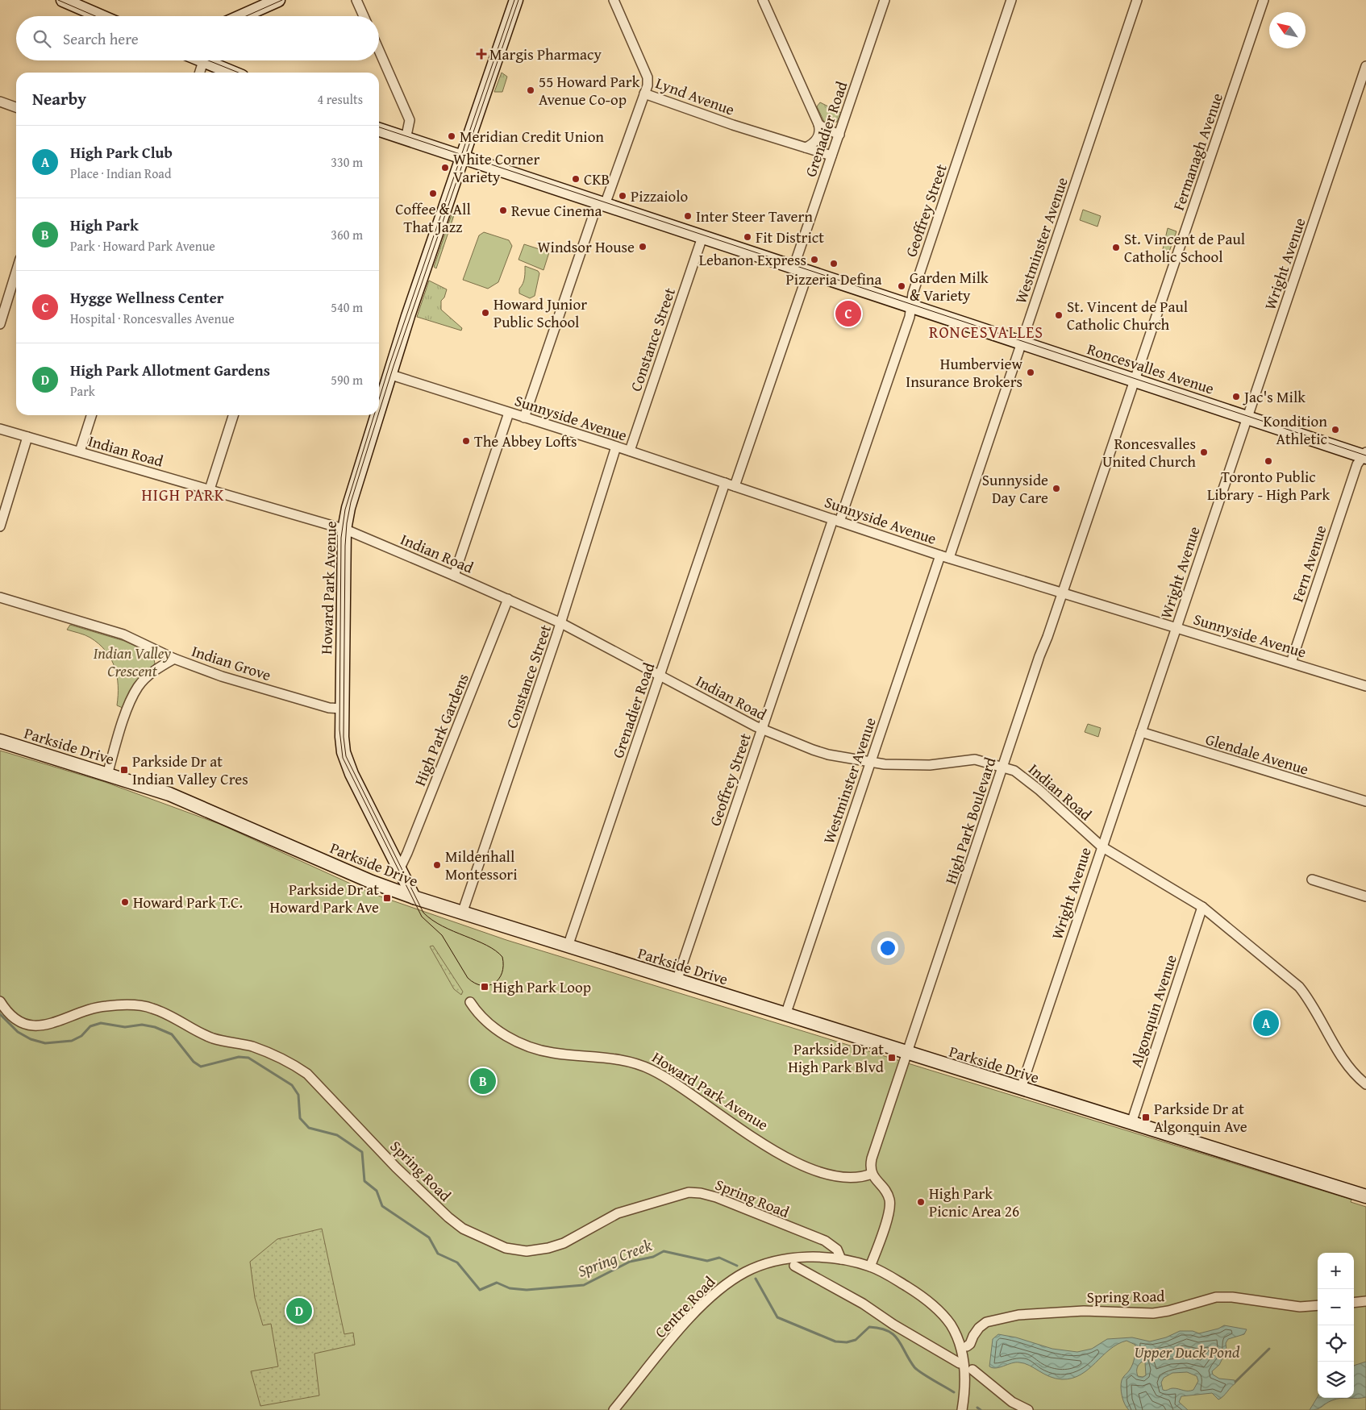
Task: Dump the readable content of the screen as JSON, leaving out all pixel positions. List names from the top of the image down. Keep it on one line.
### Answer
{"streets":{"street":["Lynd Avenue","Grenadier Road","Fermanagh Avenue","Geoffrey Street","Westminster Avenue","Wright Avenue","Constance Street","Roncesvalles Avenue","Sunnyside Avenue","Indian Road","Fern Avenue","Howard Park Avenue","Indian Grove","High Park Gardens","Parkside Drive","Glendale Avenue","High Park Boulevard","Algonquin Avenue","Spring Road","Centre Road"]},"crossings":[["Lynd Avenue","Grenadier Road"],["Grenadier Road","Roncesvalles Avenue"],["Grenadier Road","Sunnyside Avenue"],["Grenadier Road","Indian Road"],["Grenadier Road","Parkside Drive"],["Fermanagh Avenue","Roncesvalles Avenue"],["Fermanagh Avenue","High Park Boulevard"],["Geoffrey Street","Roncesvalles Avenue"],["Geoffrey Street","Sunnyside Avenue"],["Geoffrey Street","Indian Road"],["Geoffrey Street","Parkside Drive"],["Westminster Avenue","Roncesvalles Avenue"],["Westminster Avenue","Sunnyside Avenue"],["Westminster Avenue","Indian Road"],["Westminster Avenue","Parkside Drive"],["Wright Avenue","Roncesvalles Avenue"],["Wright Avenue","Sunnyside Avenue"],["Wright Avenue","Indian Road"],["Wright Avenue","Parkside Drive"],["Wright Avenue","Glendale Avenue"],["Constance Street","Roncesvalles Avenue"],["Constance Street","Sunnyside Avenue"],["Constance Street","Indian Road"],["Constance Street","Parkside Drive"],["Roncesvalles Avenue","Fern Avenue"],["Roncesvalles Avenue","Howard Park Avenue"],["Roncesvalles Avenue","High Park Boulevard"],["Sunnyside Avenue","Fern Avenue"],["Sunnyside Avenue","Howard Park Avenue"],["Sunnyside Avenue","High Park Boulevard"],["Indian Road","Howard Park Avenue"],["Indian Road","High Park Gardens"],["Indian Road","High Park Boulevard"],["Indian Road","Algonquin Avenue"],["Howard Park Avenue","Indian Grove"],["Howard Park Avenue","High Park Gardens"],["Howard Park Avenue","Parkside Drive"],["Howard Park Avenue","High Park Boulevard"],["Parkside Drive","High Park Boulevard"],["Parkside Drive","Algonquin Avenue"],["Spring Road","Centre Road"]],"districts":["RONCESVALLES","HIGH PARK"],"water":["Spring Creek","Upper Duck Pond"],"parks":["Indian Valley Crescent"],"places":{"health":["Margis Pharmacy"],"other":["55 Howard Park Avenue Co-op","Meridian Credit Union","White Corner Variety","CKB","Coffee & All That Jazz","Pizzaiolo","Revue Cinema","Inter Steer Tavern","Fit District","Windsor House","St. Vincent de Paul Catholic School","Lebanon Express","Pizzeria Defina","Garden Milk & Variety","Howard Junior Public School","St. Vincent de Paul Catholic Church","Humberview Insurance Brokers","Jac's Milk","Kondition Athletic","The Abbey Lofts","Roncesvalles United Church","Toronto Public Library - High Park","Sunnyside Day Care","Mildenhall Montessori","Howard Park T.C.","High Park Picnic Area 26"],"transit":["Parkside Dr at Indian Valley Cres","Parkside Dr at Howard Park Ave","High Park Loop","Parkside Dr at High Park Blvd","Parkside Dr at Algonquin Ave"]},"north":"top left","page":{"search":"Search here","heading":["Nearby","4 results"],"list":[{"mark":"A","name":"High Park Club","note":"Place · Indian Road","value":"330 m"},{"mark":"B","name":"High Park","note":"Park · Howard Park Avenue","value":"360 m"},{"mark":"C","name":"Hygge Wellness Center","note":"Hospital · Roncesvalles Avenue","value":"540 m"},{"mark":"D","name":"High Park Allotment Gardens","note":"Park","value":"590 m"}],"pins":["C","A","B","D"],"map_buttons":["+","−"]}}
